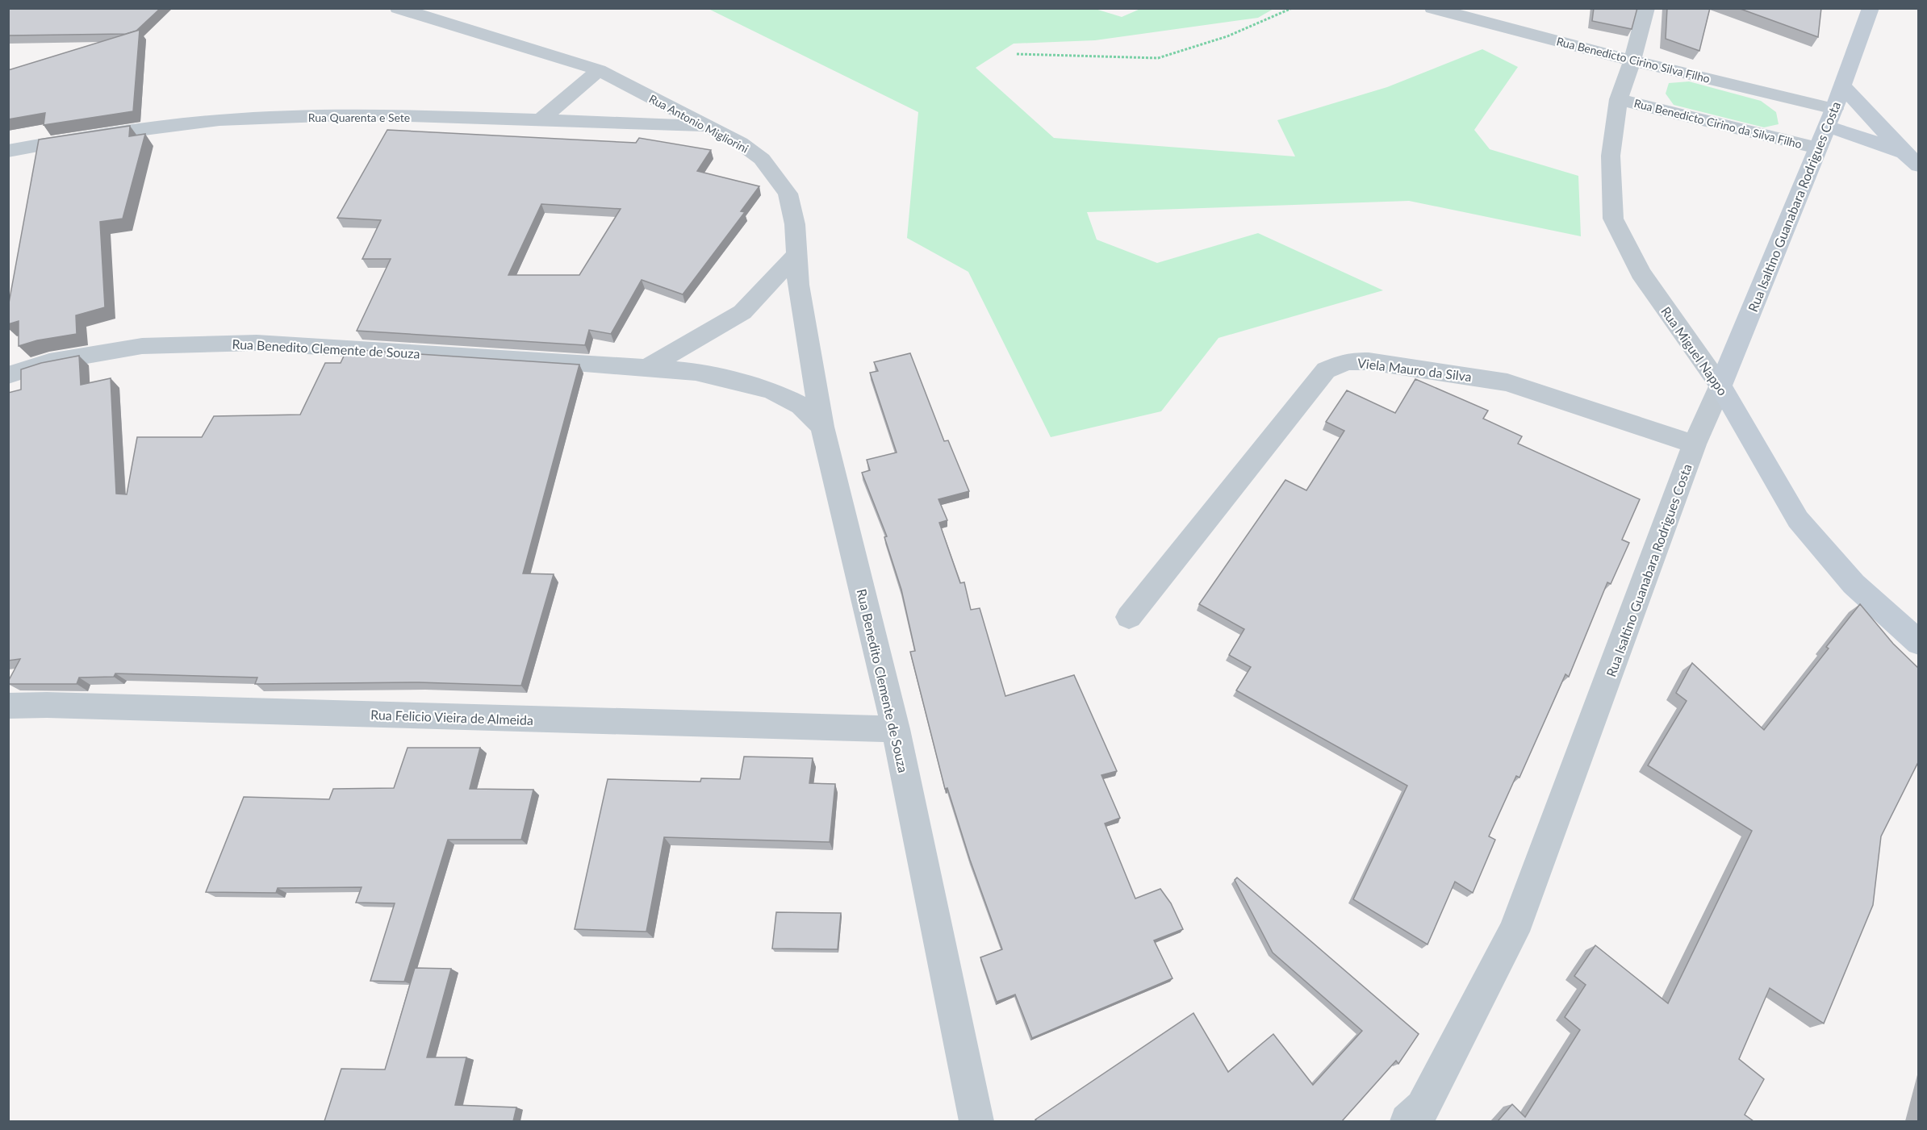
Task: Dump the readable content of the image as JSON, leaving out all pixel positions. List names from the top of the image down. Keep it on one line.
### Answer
{"streets":{"street":["Rua Benedicto Cirino Silva Filho","Rua Quarenta e Sete","Rua Antonio Migliorini","Rua Benedicto Cirino da Silva Filho","Rua Isaltino Guanabara Rodrigues Costa","Rua Benedito Clemente de Souza","Rua Miguel Nappo","Viela Mauro da Silva","Rua Felicio Vieira de Almeida"]},"crossings":[["Rua Benedicto Cirino Silva Filho","Rua Isaltino Guanabara Rodrigues Costa"],["Rua Benedicto Cirino Silva Filho","Rua Miguel Nappo"],["Rua Quarenta e Sete","Rua Antonio Migliorini"],["Rua Antonio Migliorini","Rua Benedito Clemente de Souza"],["Rua Benedicto Cirino da Silva Filho","Rua Isaltino Guanabara Rodrigues Costa"],["Rua Benedicto Cirino da Silva Filho","Rua Miguel Nappo"],["Rua Isaltino Guanabara Rodrigues Costa","Rua Miguel Nappo"],["Rua Isaltino Guanabara Rodrigues Costa","Viela Mauro da Silva"],["Rua Benedito Clemente de Souza","Rua Felicio Vieira de Almeida"]]}
